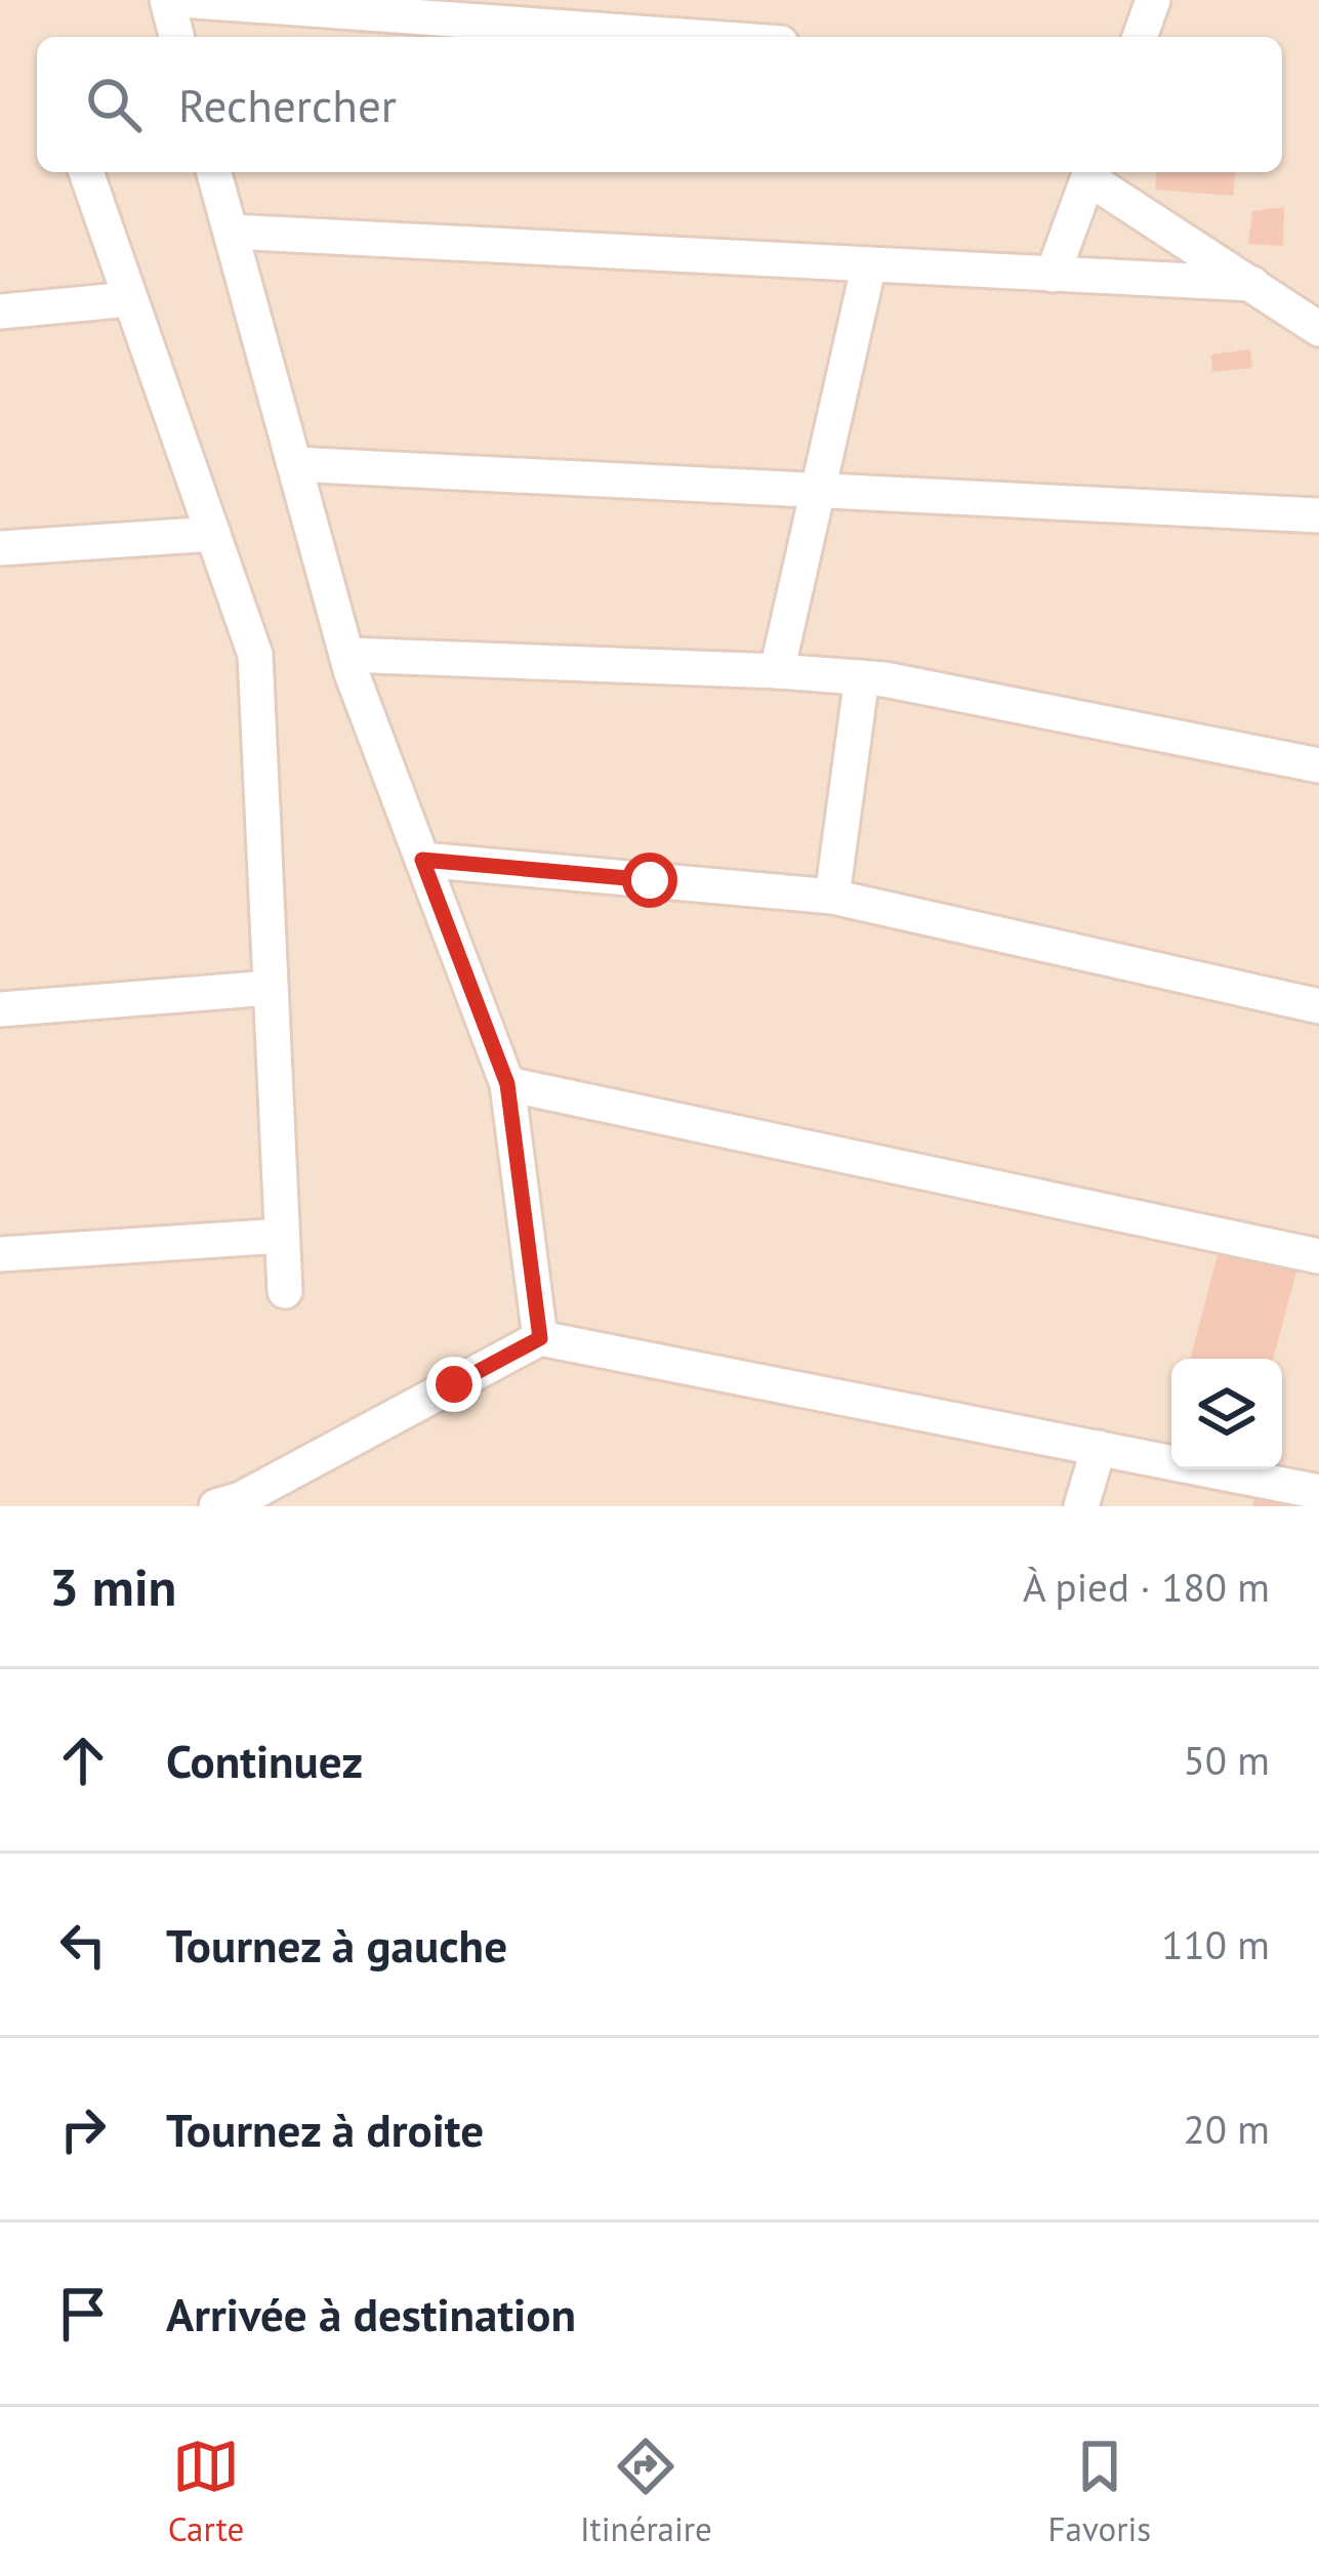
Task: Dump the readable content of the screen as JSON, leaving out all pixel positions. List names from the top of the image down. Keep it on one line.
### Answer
{"page":{"search":"Rechercher","heading":["3 min","À pied · 180 m"],"list":[["Continuez","50 m"],["Tournez à gauche","110 m"],["Tournez à droite","20 m"],"Arrivée à destination"],"nav":["Carte","Itinéraire","Favoris"]}}
